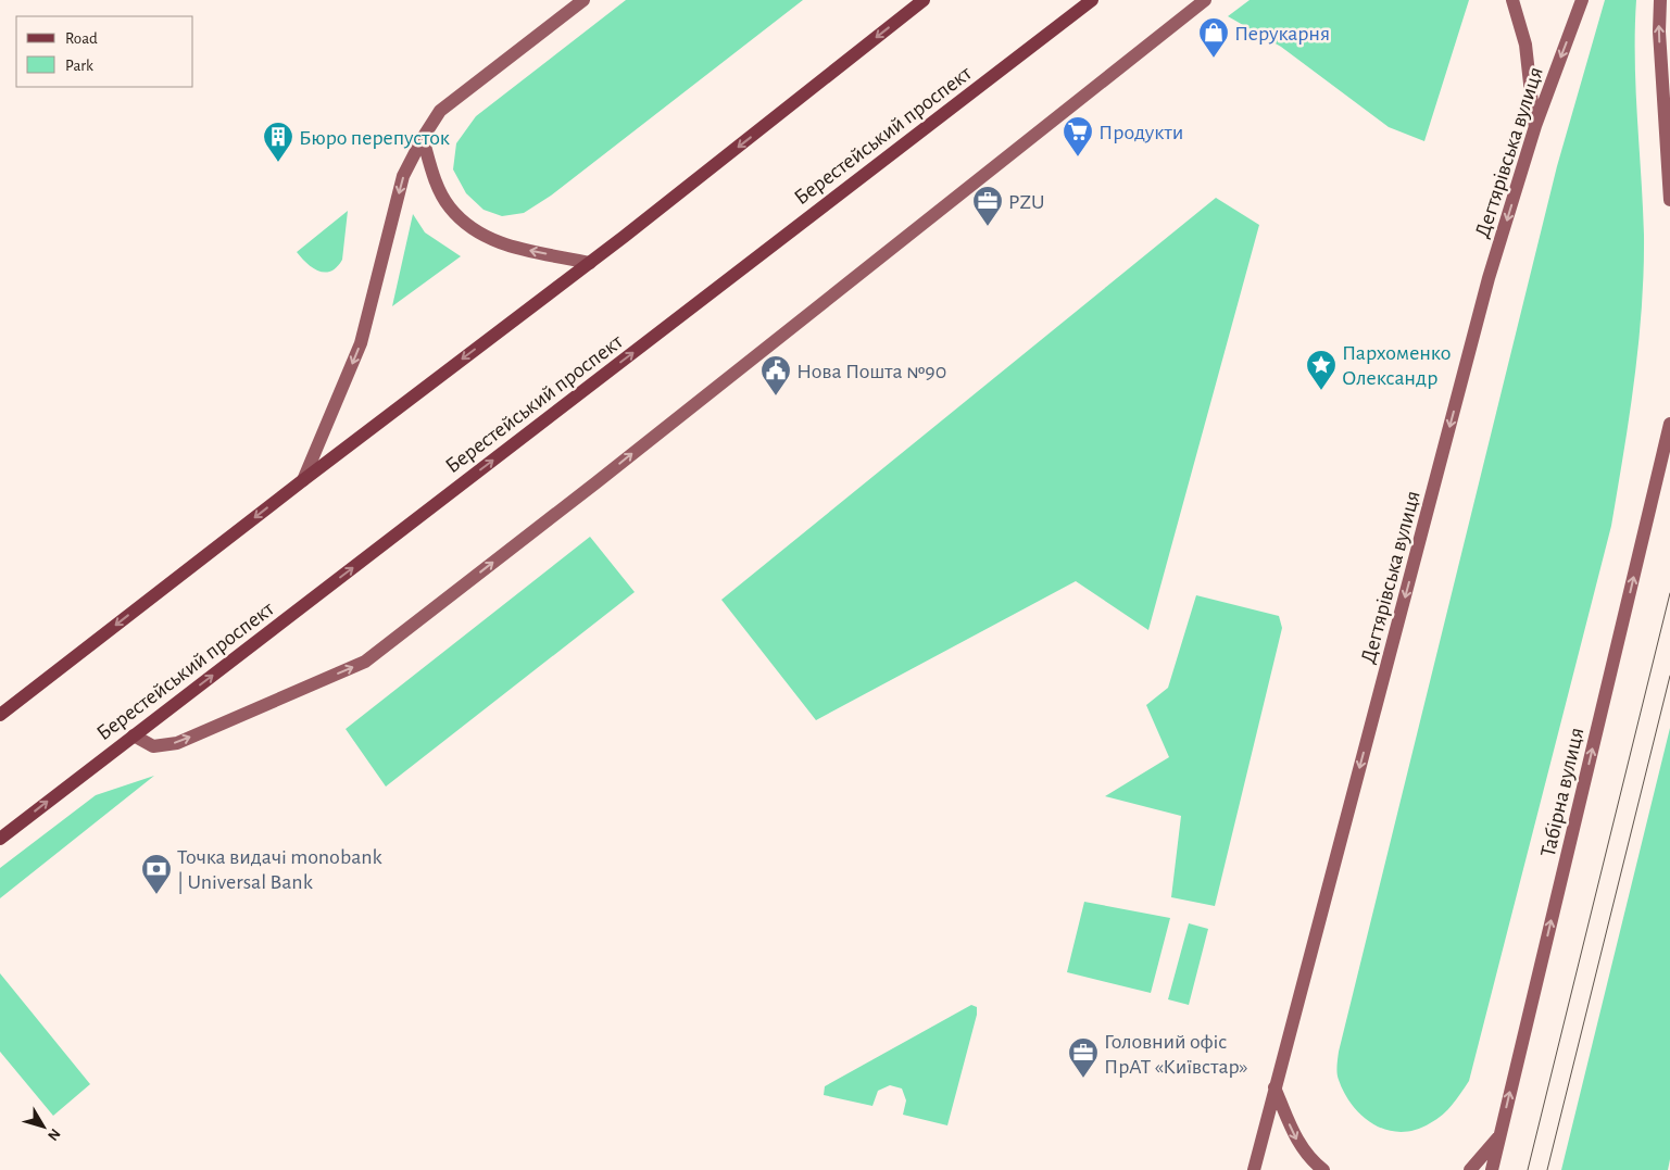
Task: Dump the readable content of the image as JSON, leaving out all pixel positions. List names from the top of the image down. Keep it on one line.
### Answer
{"streets":{"main road":["Берестейський проспект","Дегтярівська вулиця","Табірна вулиця"]},"one_way":["Дегтярівська вулиця","Табірна вулиця"],"places":{"shop":["Перукарня"],"supermarket":["Продукти"],"building":["Бюро перепусток"],"office":["PZU","Головний офіс ПрАТ «Київстар»"],"place":["Пархоменко Олександр"],"public building":["Нова Пошта №90"],"bank":["Точка видачі monobank | Universal Bank"]},"legend":["Road","Park"],"north":"bottom right"}
